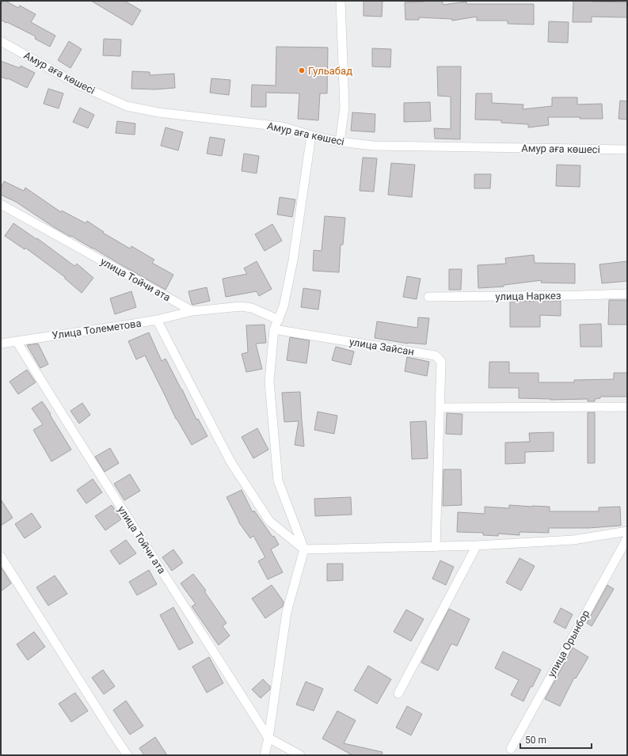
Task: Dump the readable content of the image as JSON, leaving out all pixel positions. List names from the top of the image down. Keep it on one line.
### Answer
{"streets":{"street":["Амур аға көшесі","улица Тойчи ата","улица Наркез","Улица Толеметова","улица Зайсан","улица Орынбор"]},"crossings":[["улица Тойчи ата","Улица Толеметова"]],"places":["Гульабад"],"scale_bar":"50 m"}
